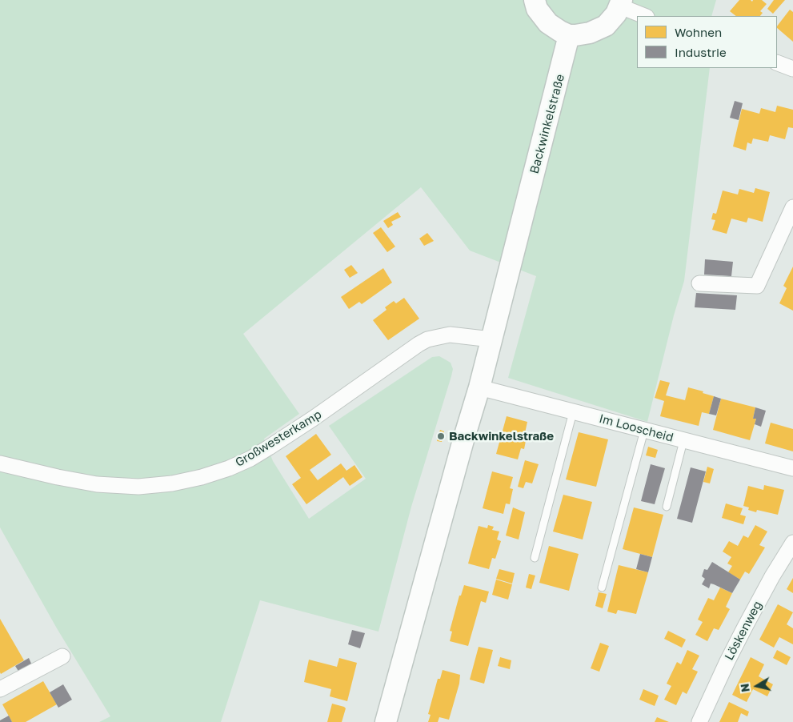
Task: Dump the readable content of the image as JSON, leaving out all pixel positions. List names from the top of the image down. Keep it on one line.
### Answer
{"streets":{"main road":["Backwinkelstraße"],"street":["Im Looscheid","Großwesterkamp","Löskenweg"]},"crossings":[["Backwinkelstraße","Im Looscheid"],["Backwinkelstraße","Großwesterkamp"]],"places":["Backwinkelstraße"],"legend":["Wohnen","Industrie"],"north":"left"}
